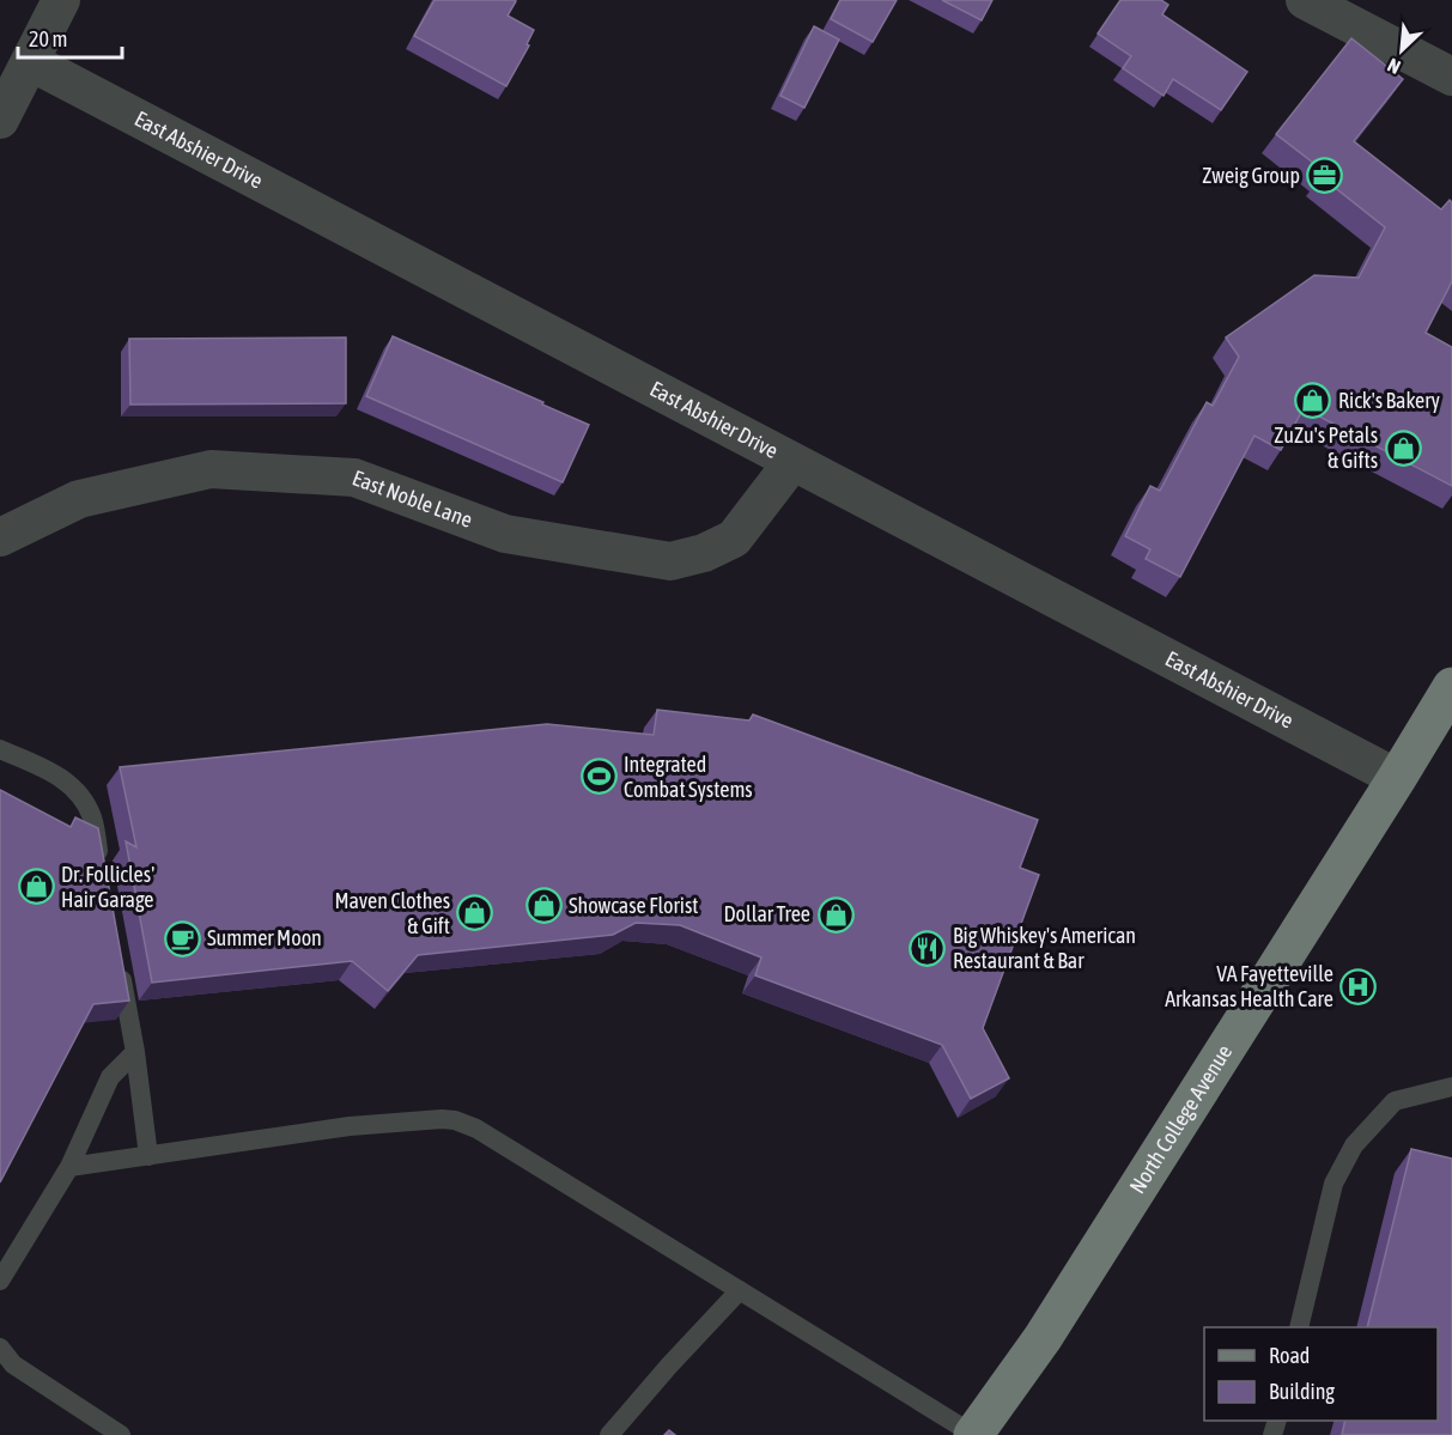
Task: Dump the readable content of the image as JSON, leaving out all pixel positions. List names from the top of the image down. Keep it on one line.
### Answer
{"streets":{"main road":["North College Avenue"],"street":["East Abshier Drive","East Noble Lane"]},"crossings":[["East Abshier Drive","East Noble Lane"],["East Abshier Drive","North College Avenue"]],"places":{"office":["Zweig Group"],"shop":["Rick's Bakery","ZuZu's Petals & Gifts","Dr. Follicles' Hair Garage","Showcase Florist","Maven Clothes & Gift","Dollar Tree"],"sports":["Integrated Combat Systems"],"cafe":["Summer Moon"],"restaurant":["Big Whiskey's American Restaurant & Bar"],"hospital":["VA Fayetteville Arkansas Health Care"]},"legend":["Road","Building"],"scale_bar":"20 m","north":"bottom left"}
